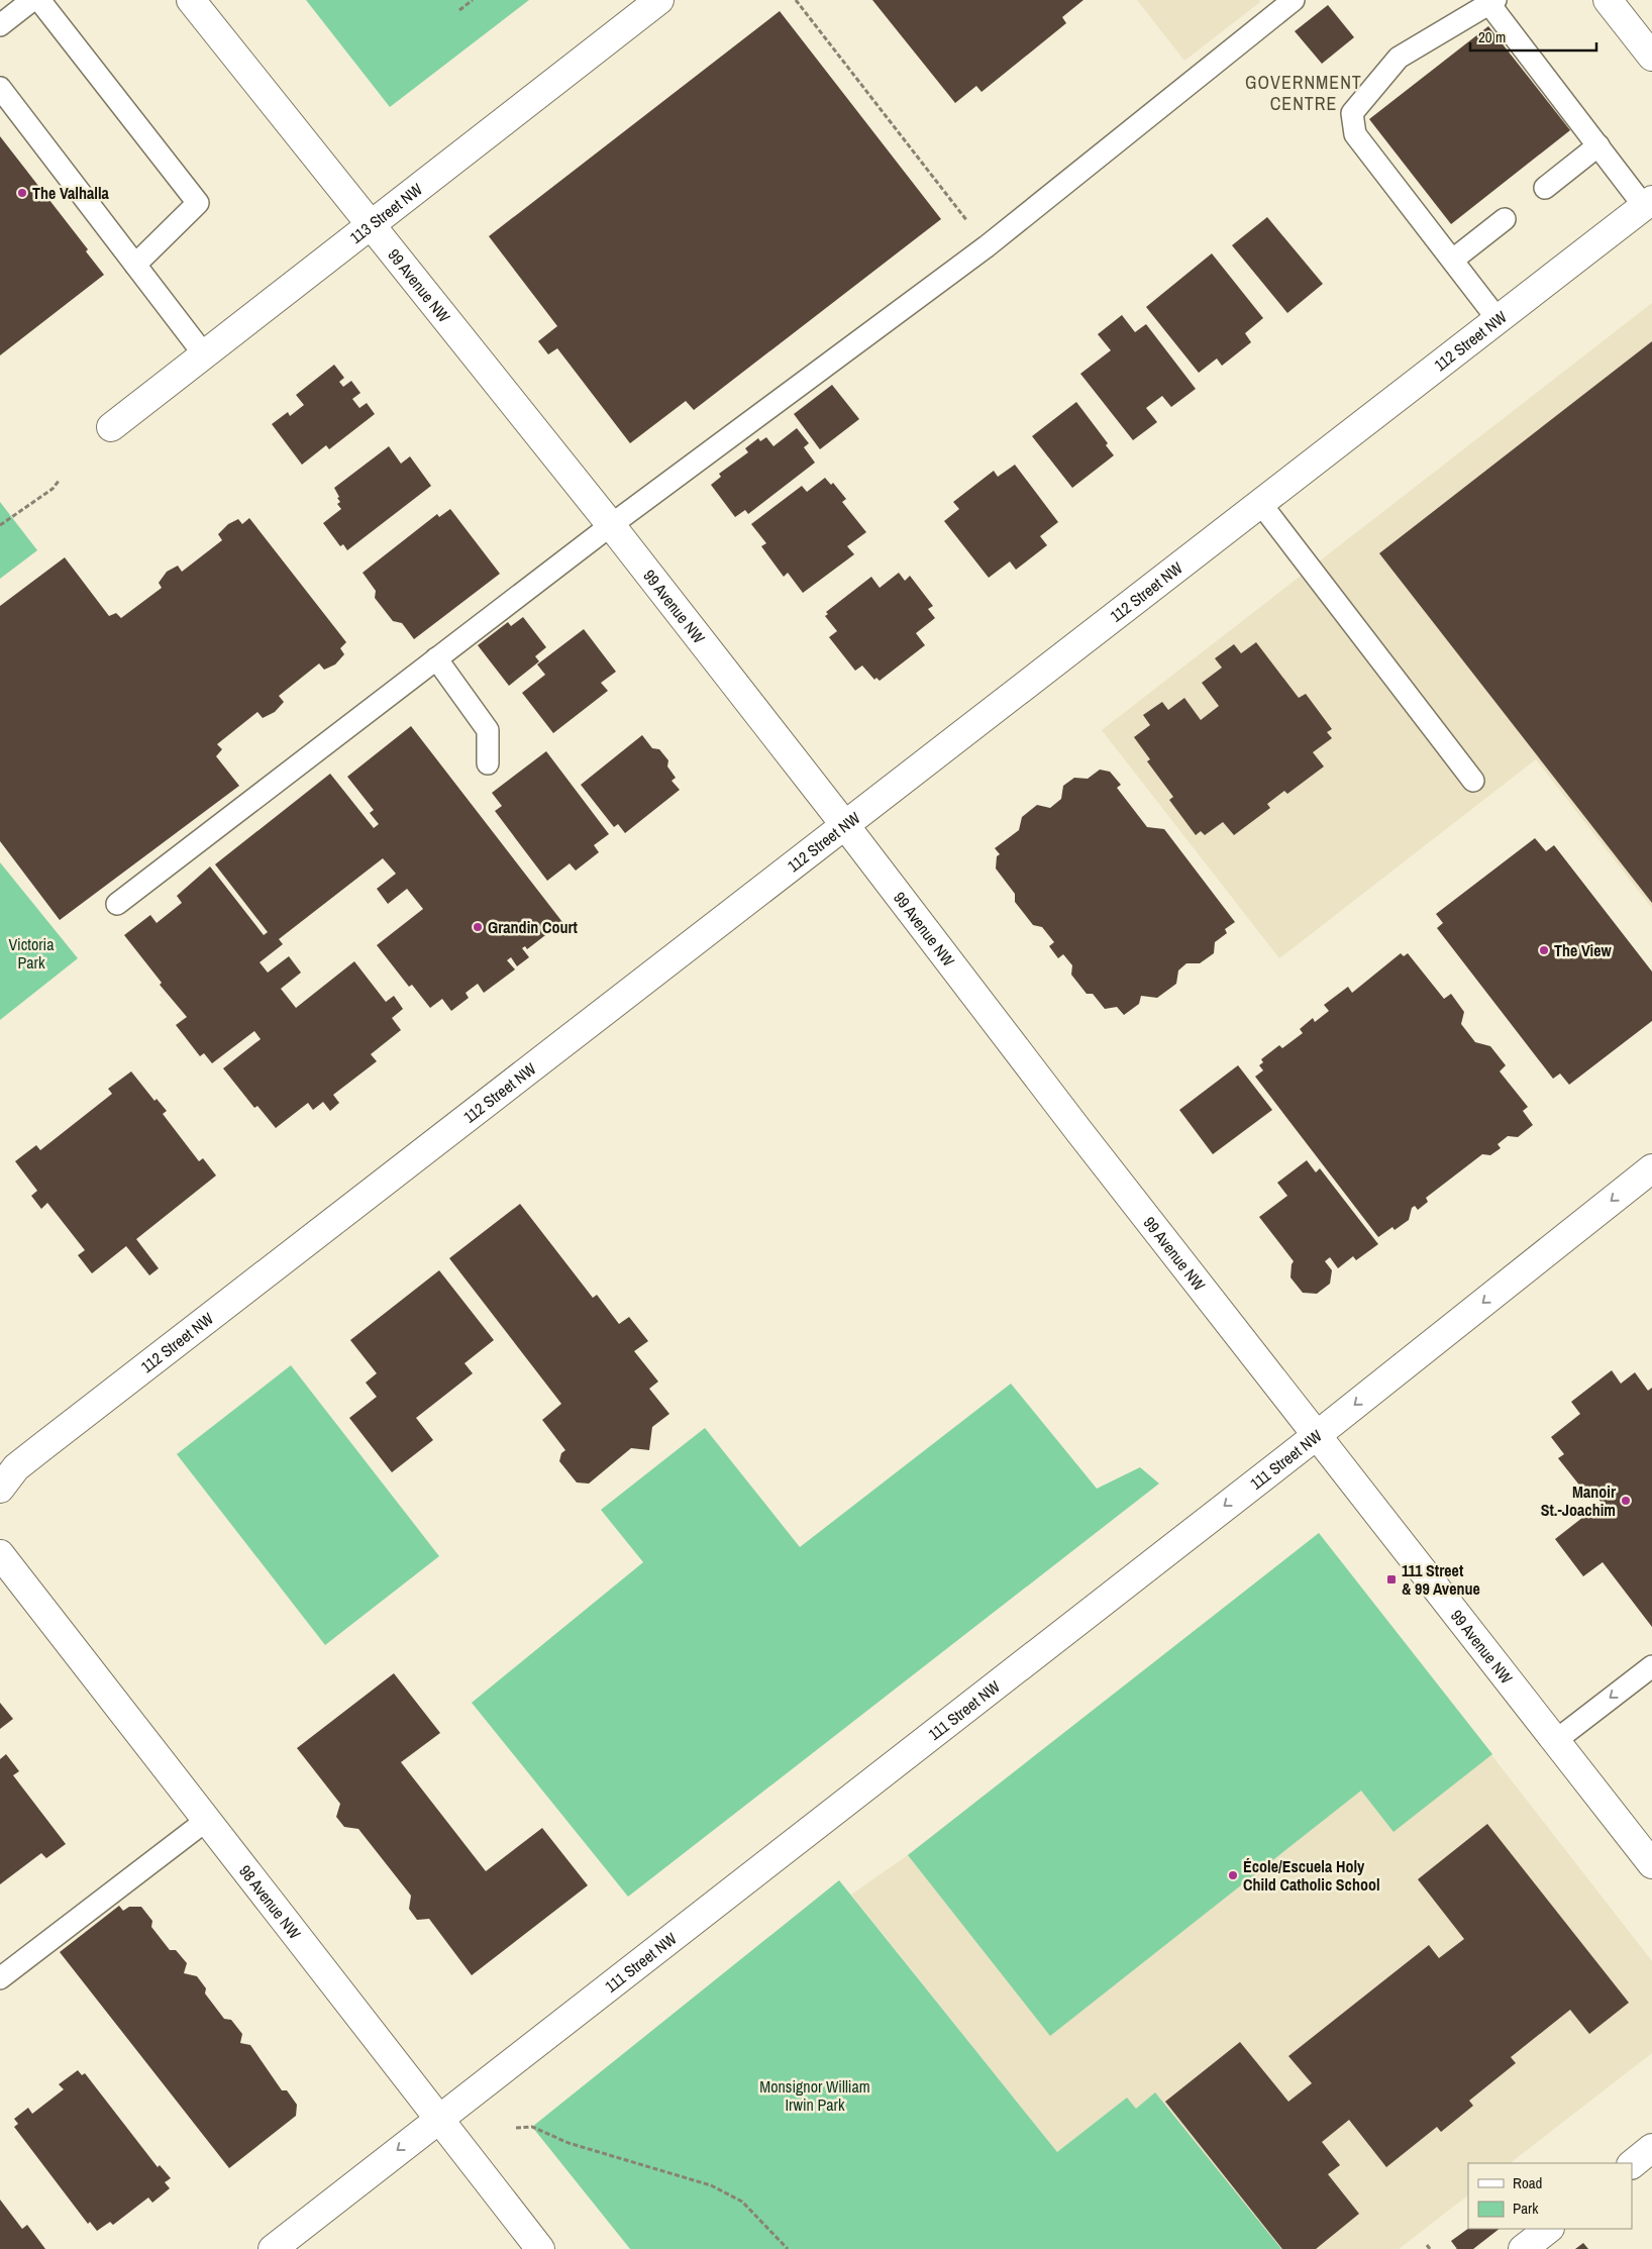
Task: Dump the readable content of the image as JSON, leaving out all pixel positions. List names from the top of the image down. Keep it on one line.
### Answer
{"streets":{"street":["113 Street NW","99 Avenue NW","112 Street NW","111 Street NW","98 Avenue NW"]},"crossings":[["113 Street NW","99 Avenue NW"],["99 Avenue NW","112 Street NW"],["99 Avenue NW","111 Street NW"],["111 Street NW","98 Avenue NW"]],"one_way":["111 Street NW"],"districts":["GOVERNMENT CENTRE"],"parks":["Victoria Park","Monsignor William Irwin Park"],"places":{"other":["The Valhalla","Grandin Court","The View","Manoir St.-Joachim","École/Escuela Holy Child Catholic School"],"transit":["111 Street & 99 Avenue"]},"legend":["Road","Park"],"scale_bar":"20 m"}
